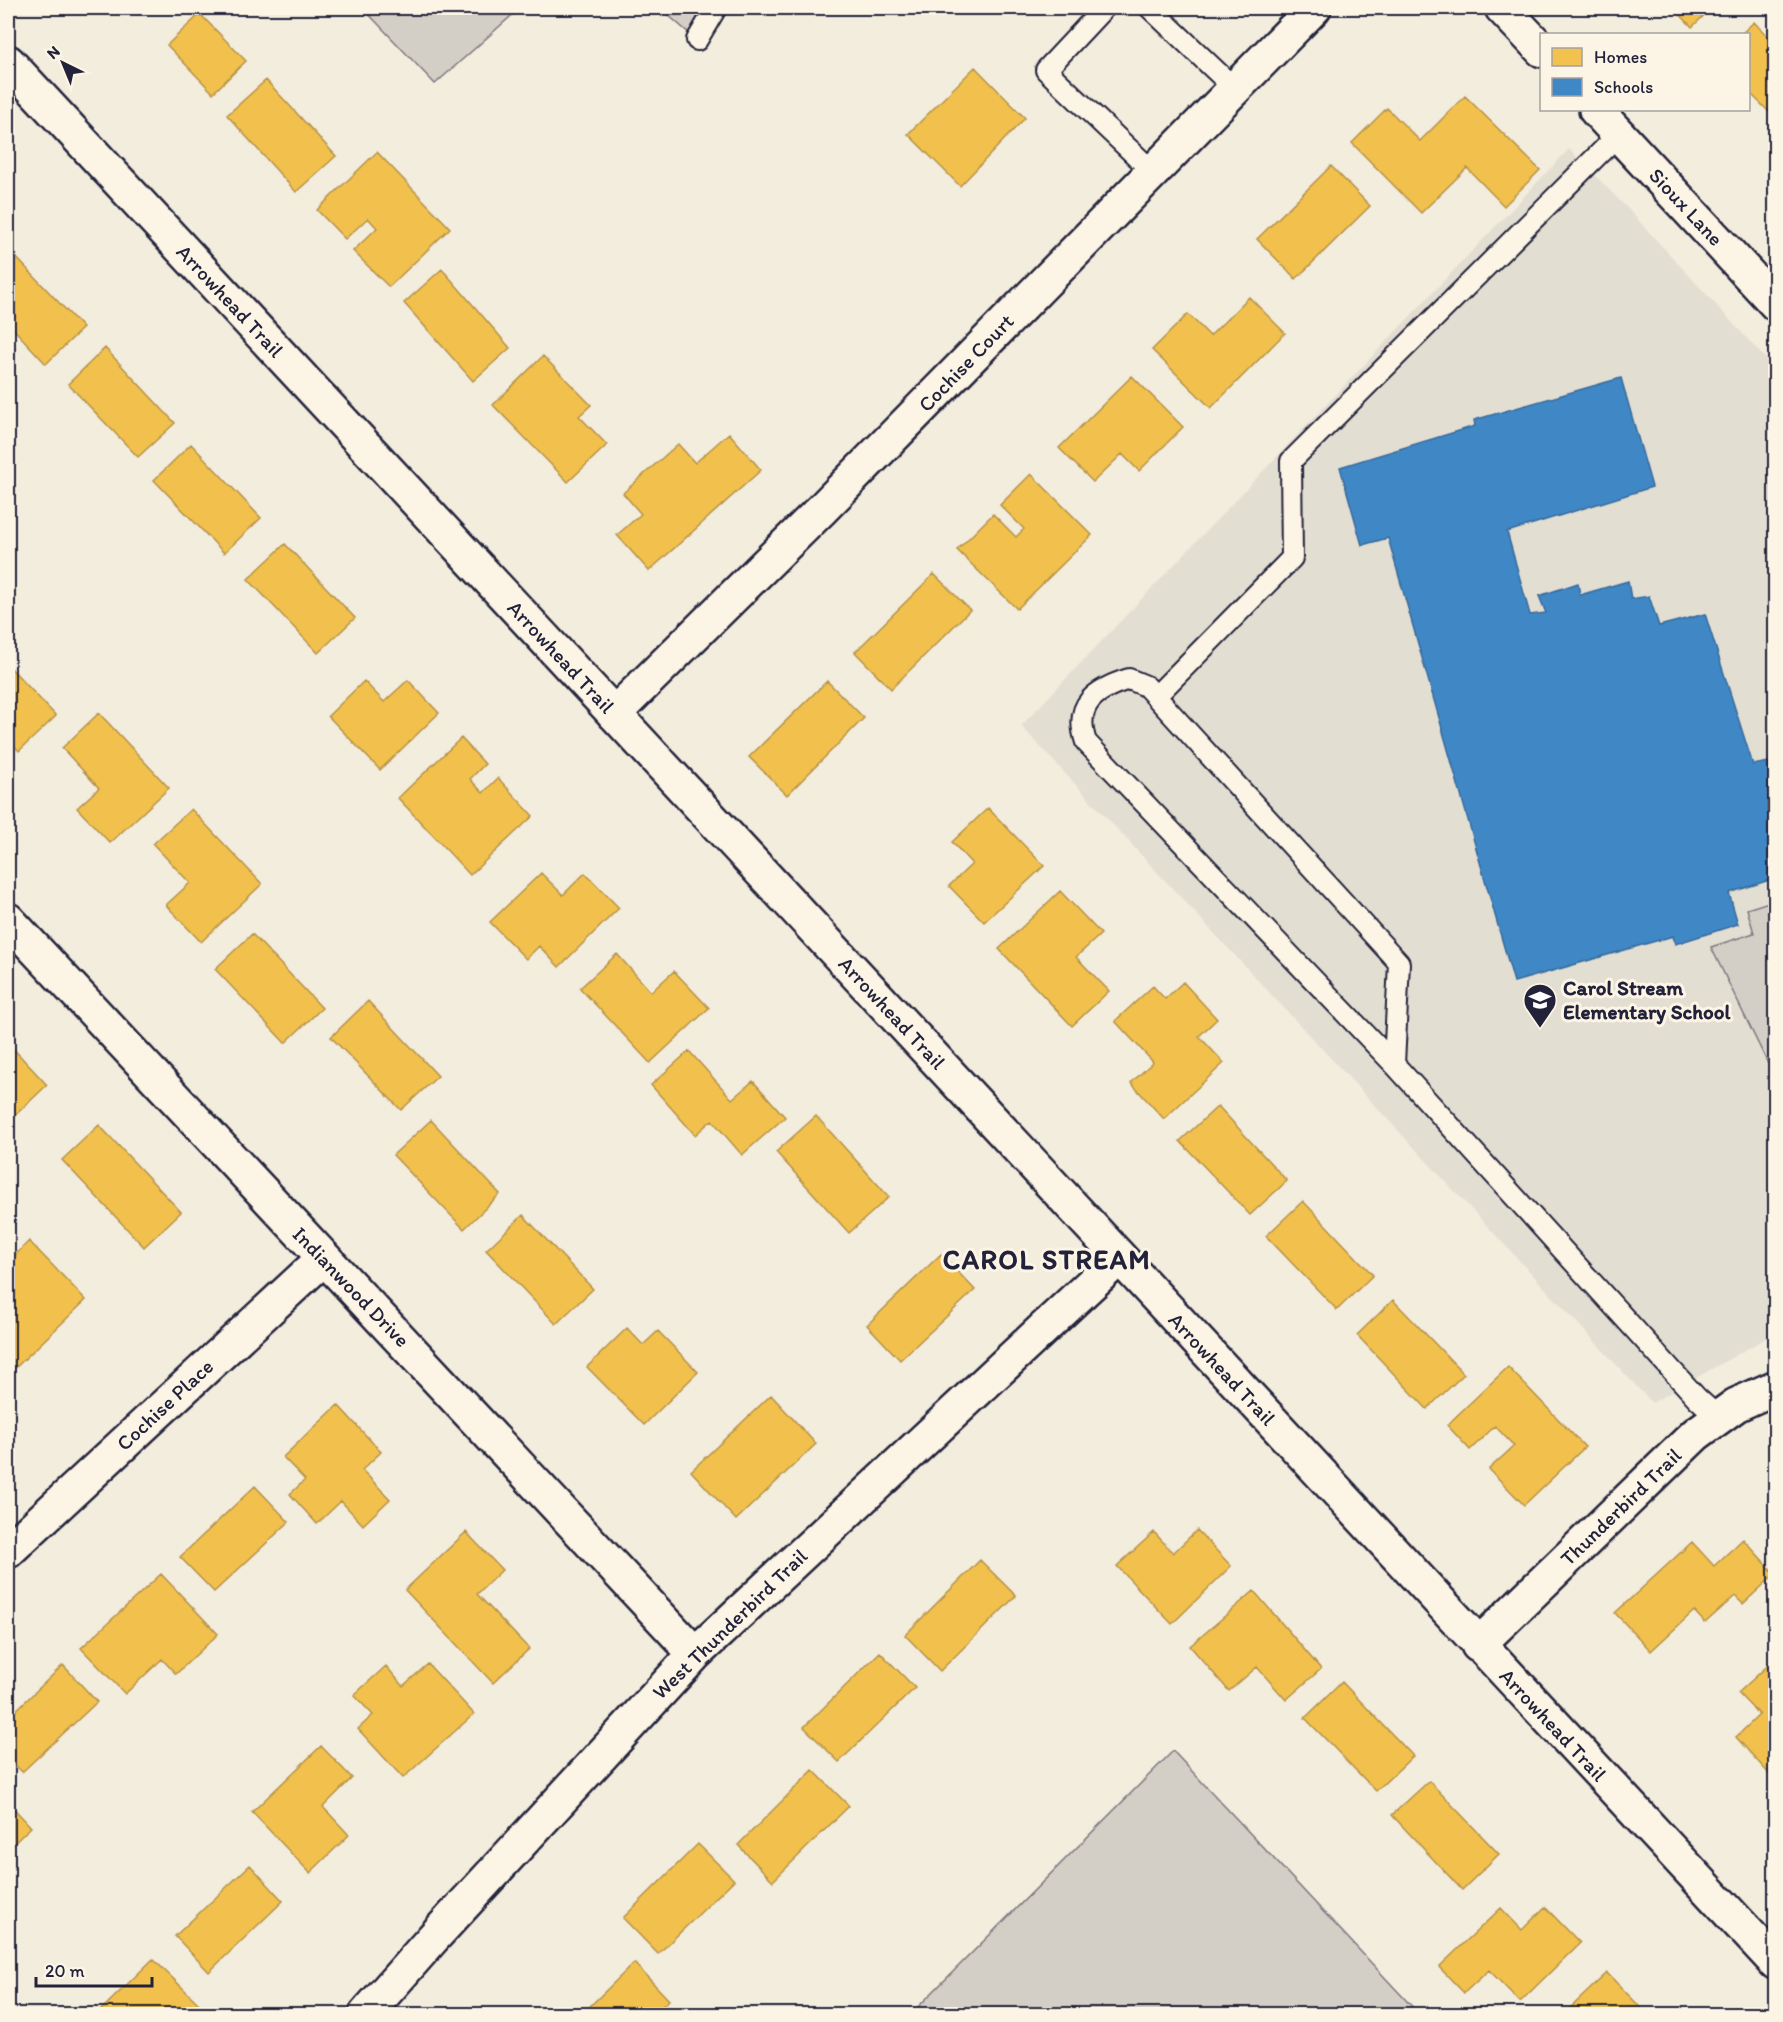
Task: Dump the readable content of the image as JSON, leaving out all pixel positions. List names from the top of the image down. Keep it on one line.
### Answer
{"streets":{"street":["Sioux Lane","Arrowhead Trail","Cochise Court","Indianwood Drive","Cochise Place","Thunderbird Trail","West Thunderbird Trail"]},"crossings":[["Arrowhead Trail","Cochise Court"],["Arrowhead Trail","Thunderbird Trail"],["Arrowhead Trail","West Thunderbird Trail"],["Indianwood Drive","Cochise Place"],["Indianwood Drive","West Thunderbird Trail"]],"districts":["CAROL STREAM"],"places":{"school or university":["Carol Stream Elementary School"]},"legend":["Homes","Schools"],"scale_bar":"20 m","north":"top left"}
